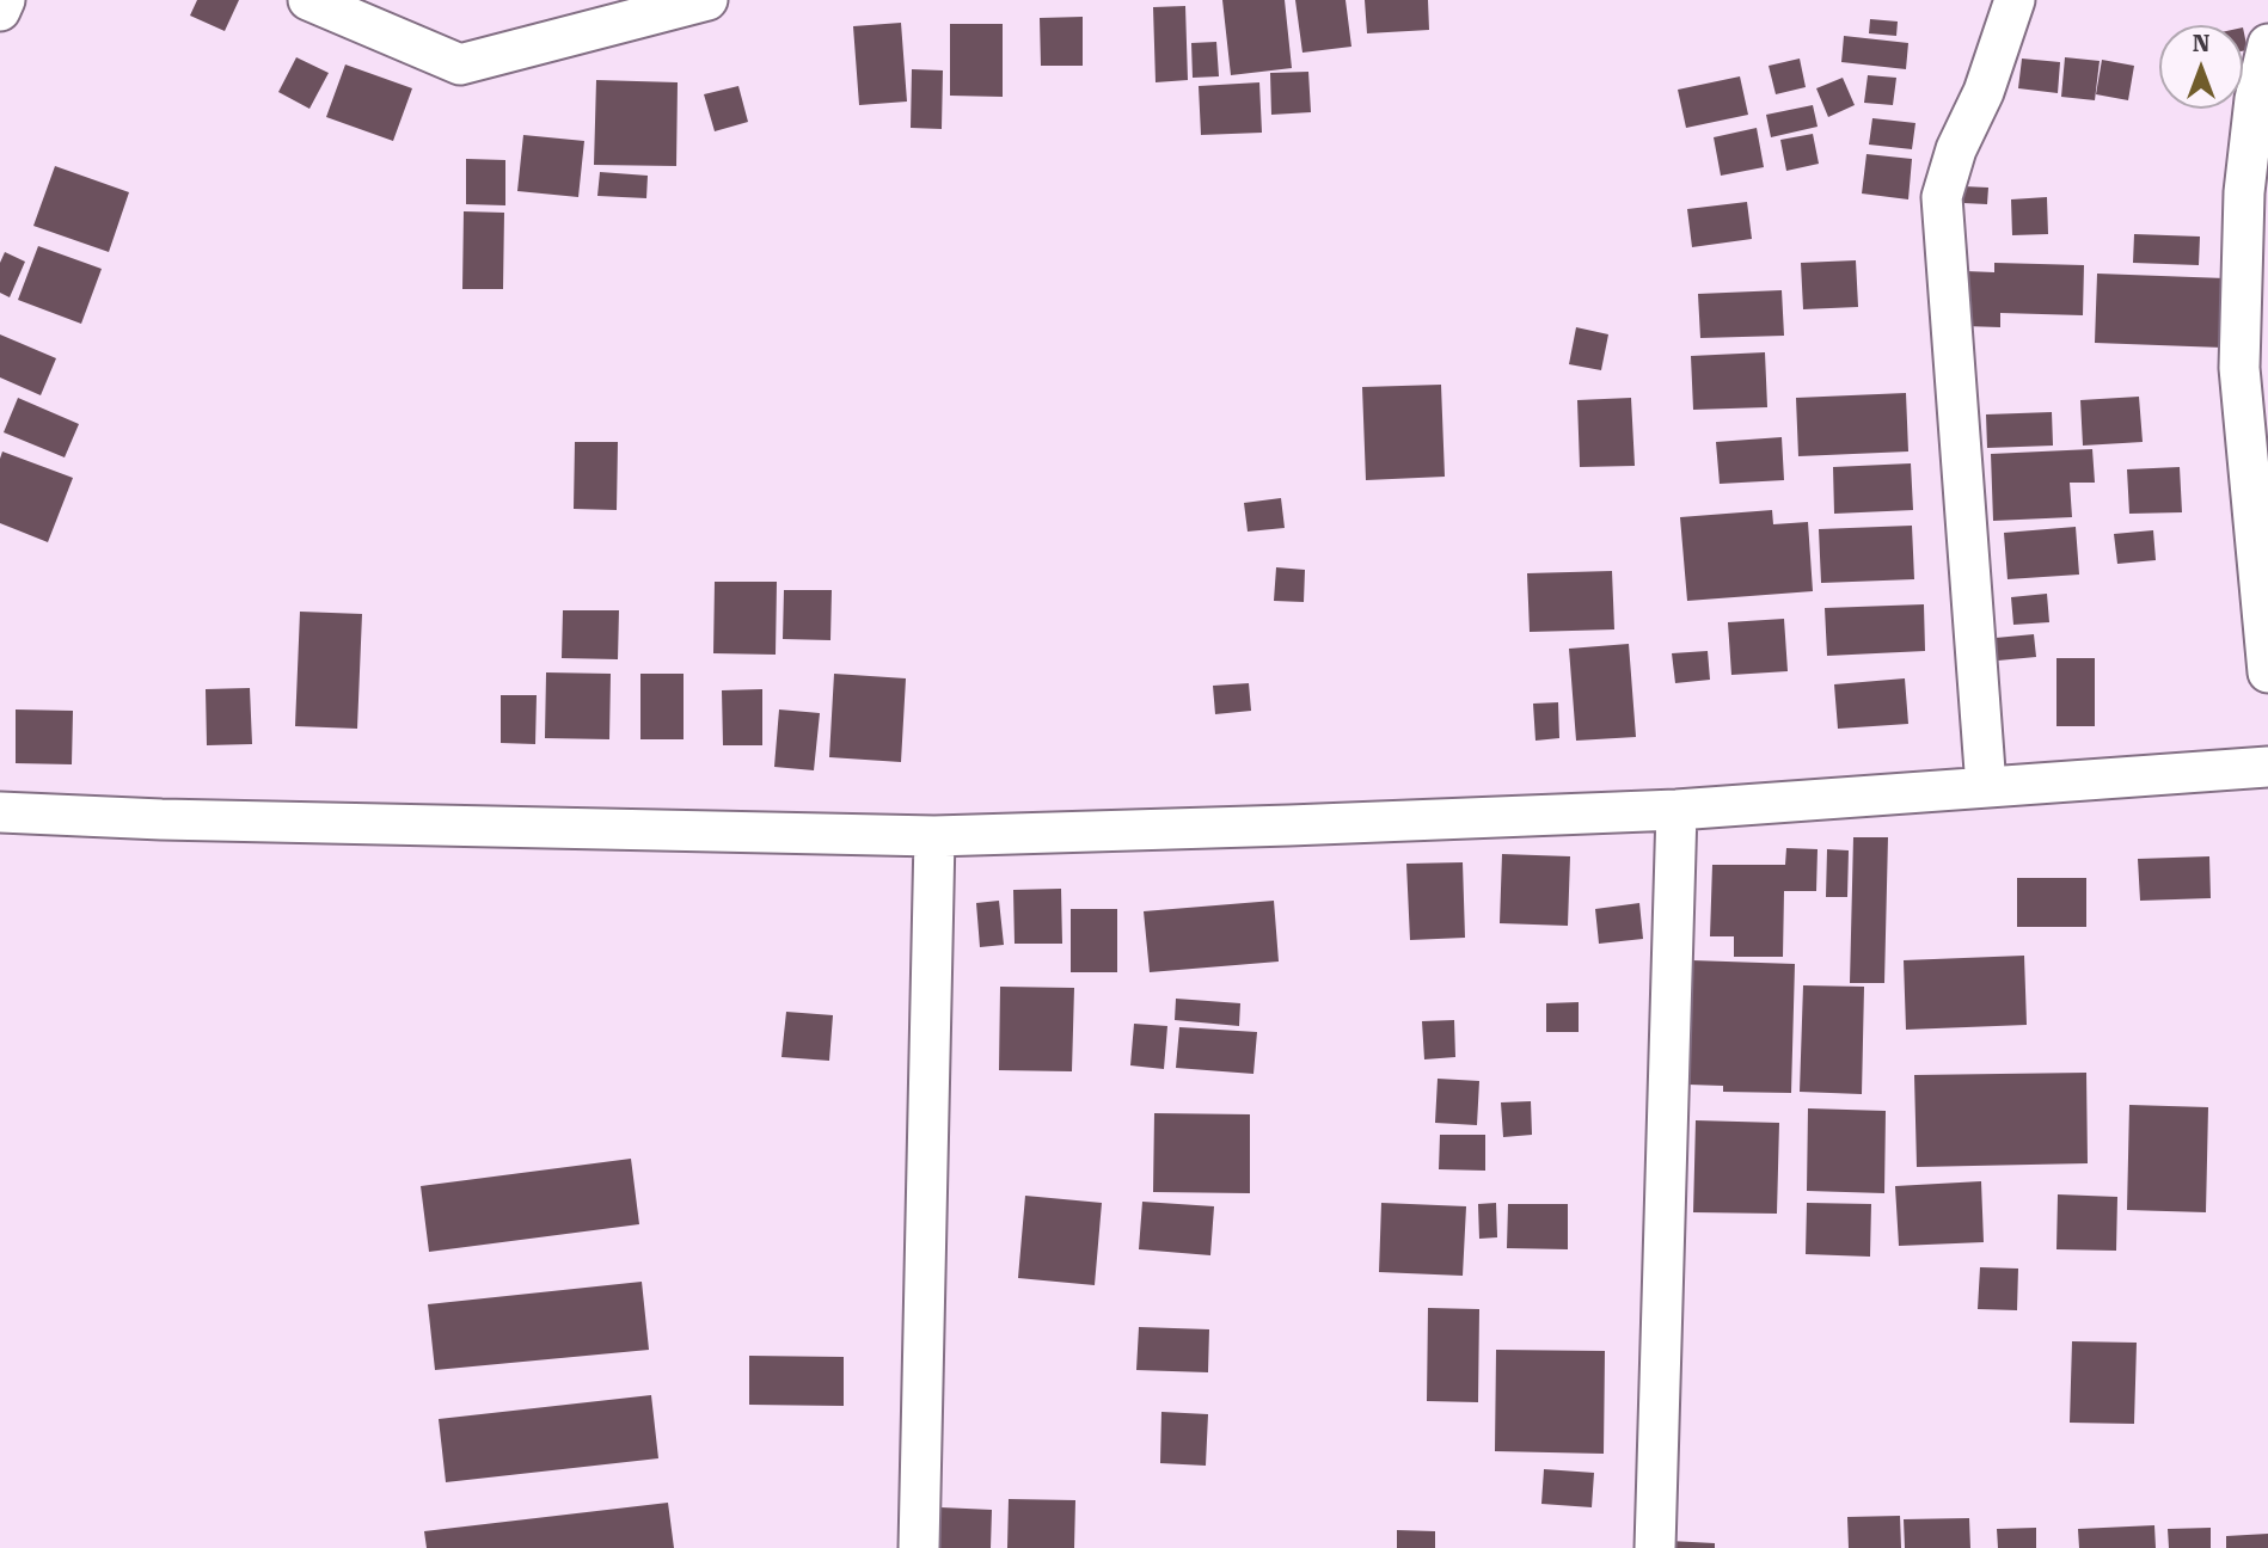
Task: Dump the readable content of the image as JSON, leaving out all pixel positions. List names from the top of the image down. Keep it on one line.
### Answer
{"north":"top"}
